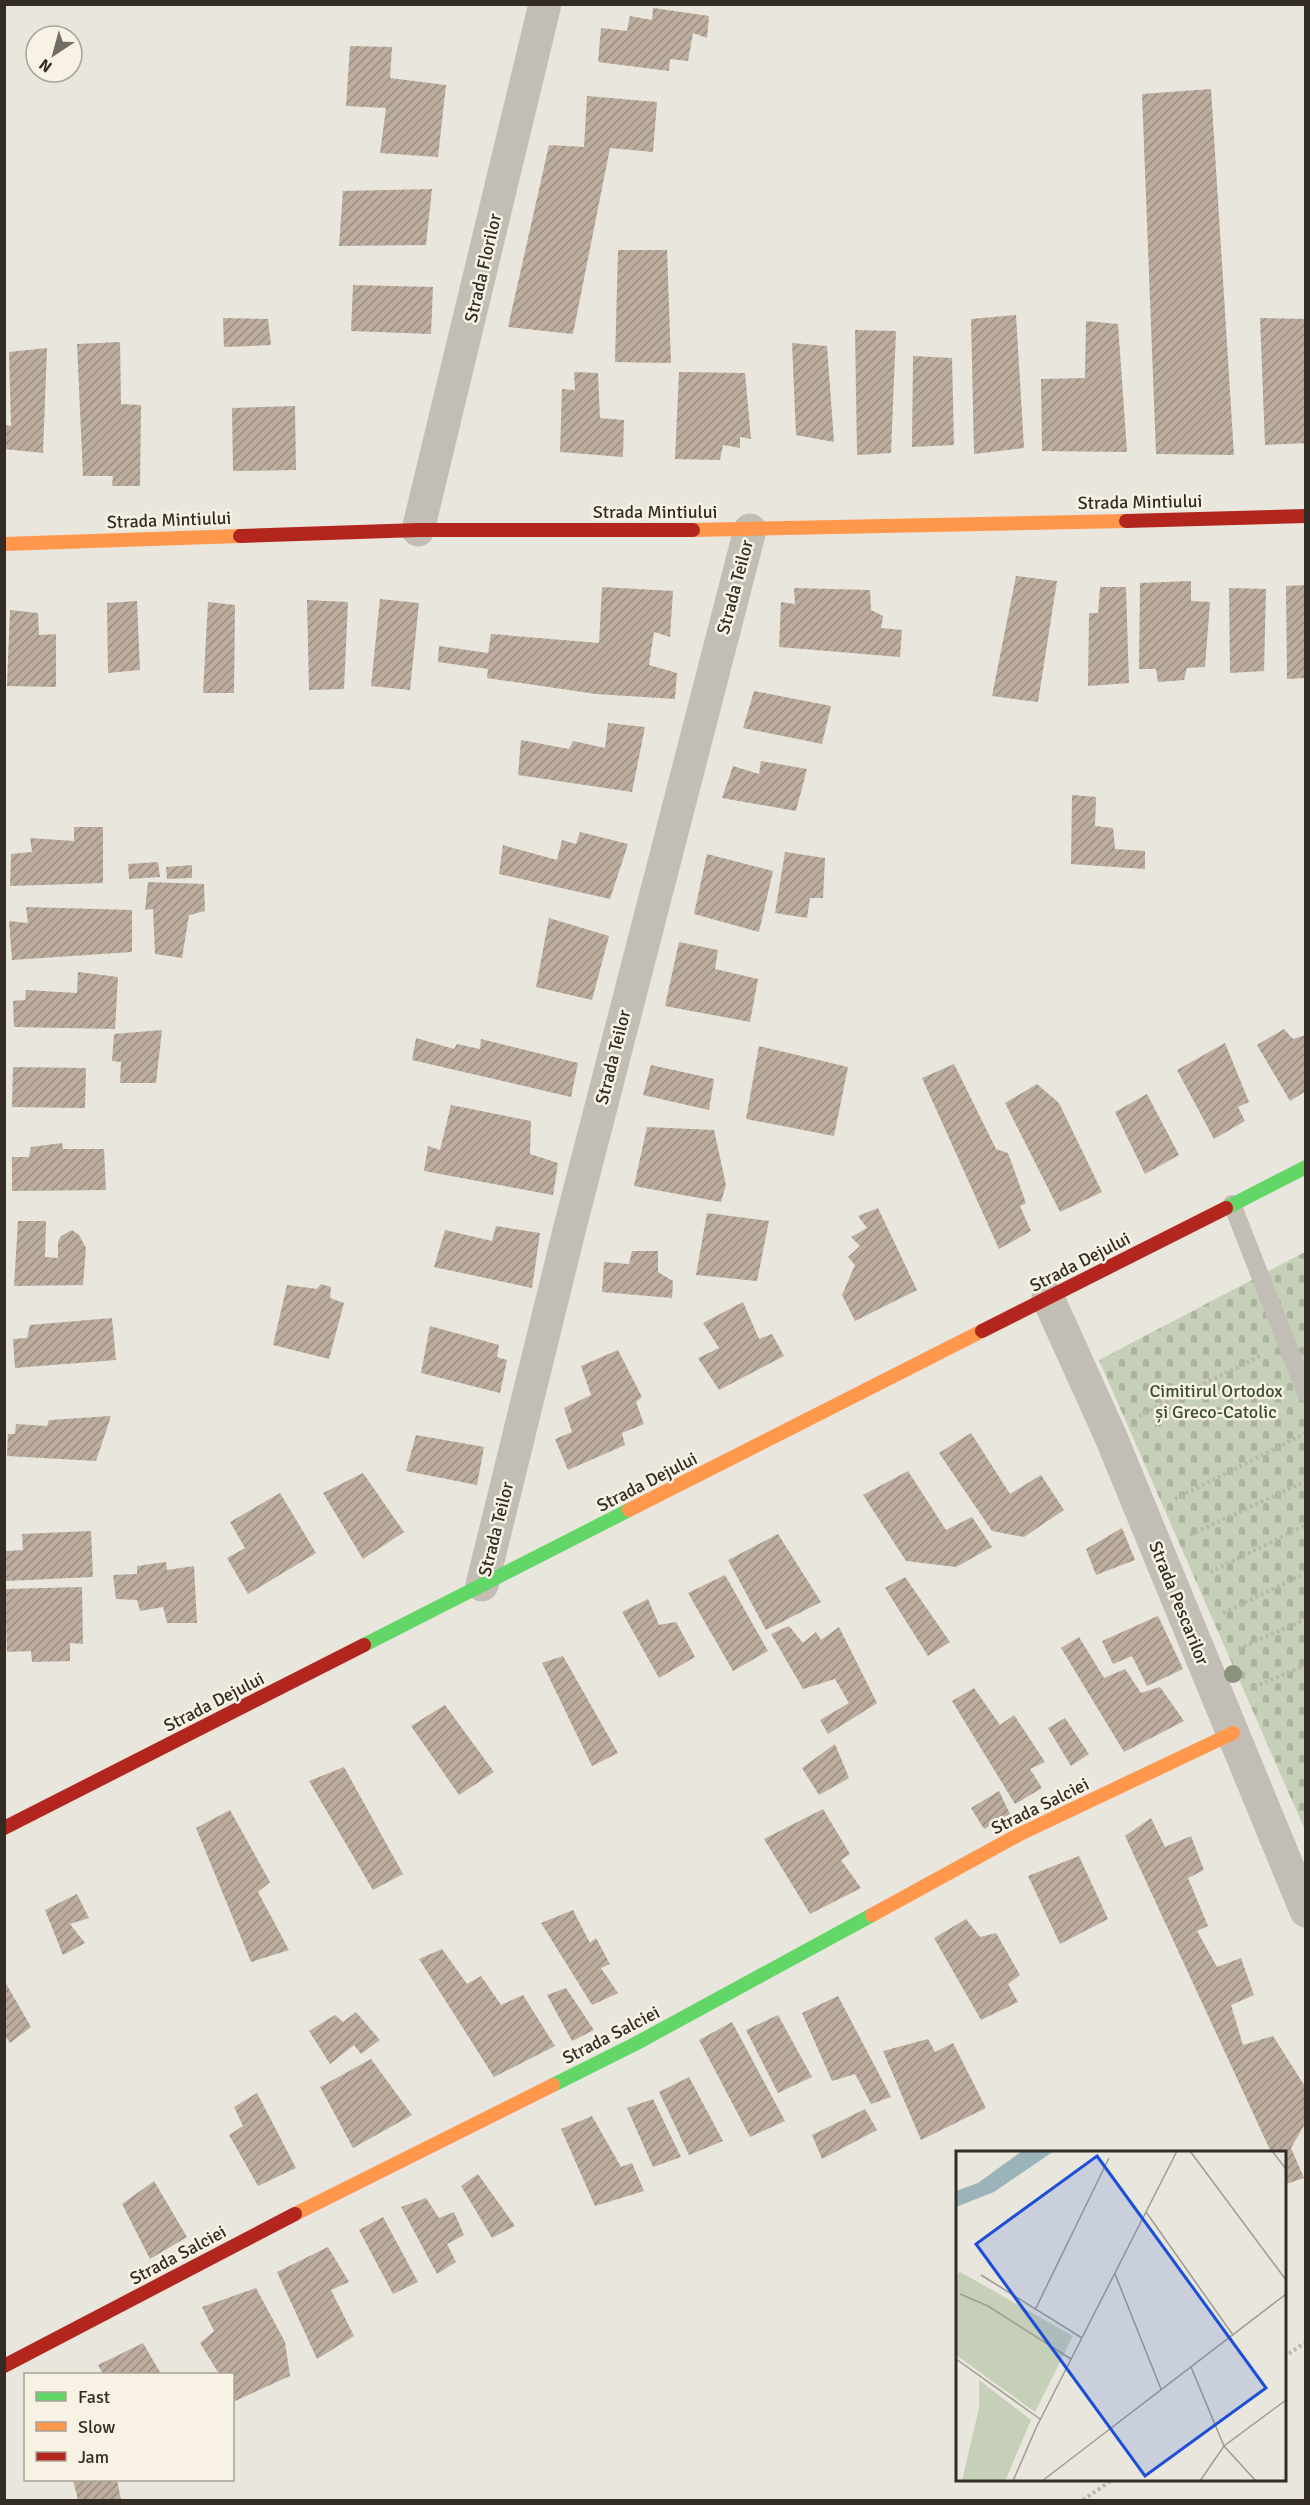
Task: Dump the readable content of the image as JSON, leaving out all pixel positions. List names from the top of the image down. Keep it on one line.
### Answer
{"streets":{"main road":["Strada Mintiului","Strada Dejului","Strada Salciei"],"street":["Strada Florilor","Strada Teilor","Strada Pescarilor"]},"crossings":[["Strada Florilor","Strada Mintiului"],["Strada Mintiului","Strada Teilor"],["Strada Teilor","Strada Dejului"],["Strada Dejului","Strada Pescarilor"],["Strada Pescarilor","Strada Salciei"]],"parks":["Cimitirul Ortodox și Greco-Catolic"],"legend":["Fast","Slow","Jam"],"north":"bottom left"}
